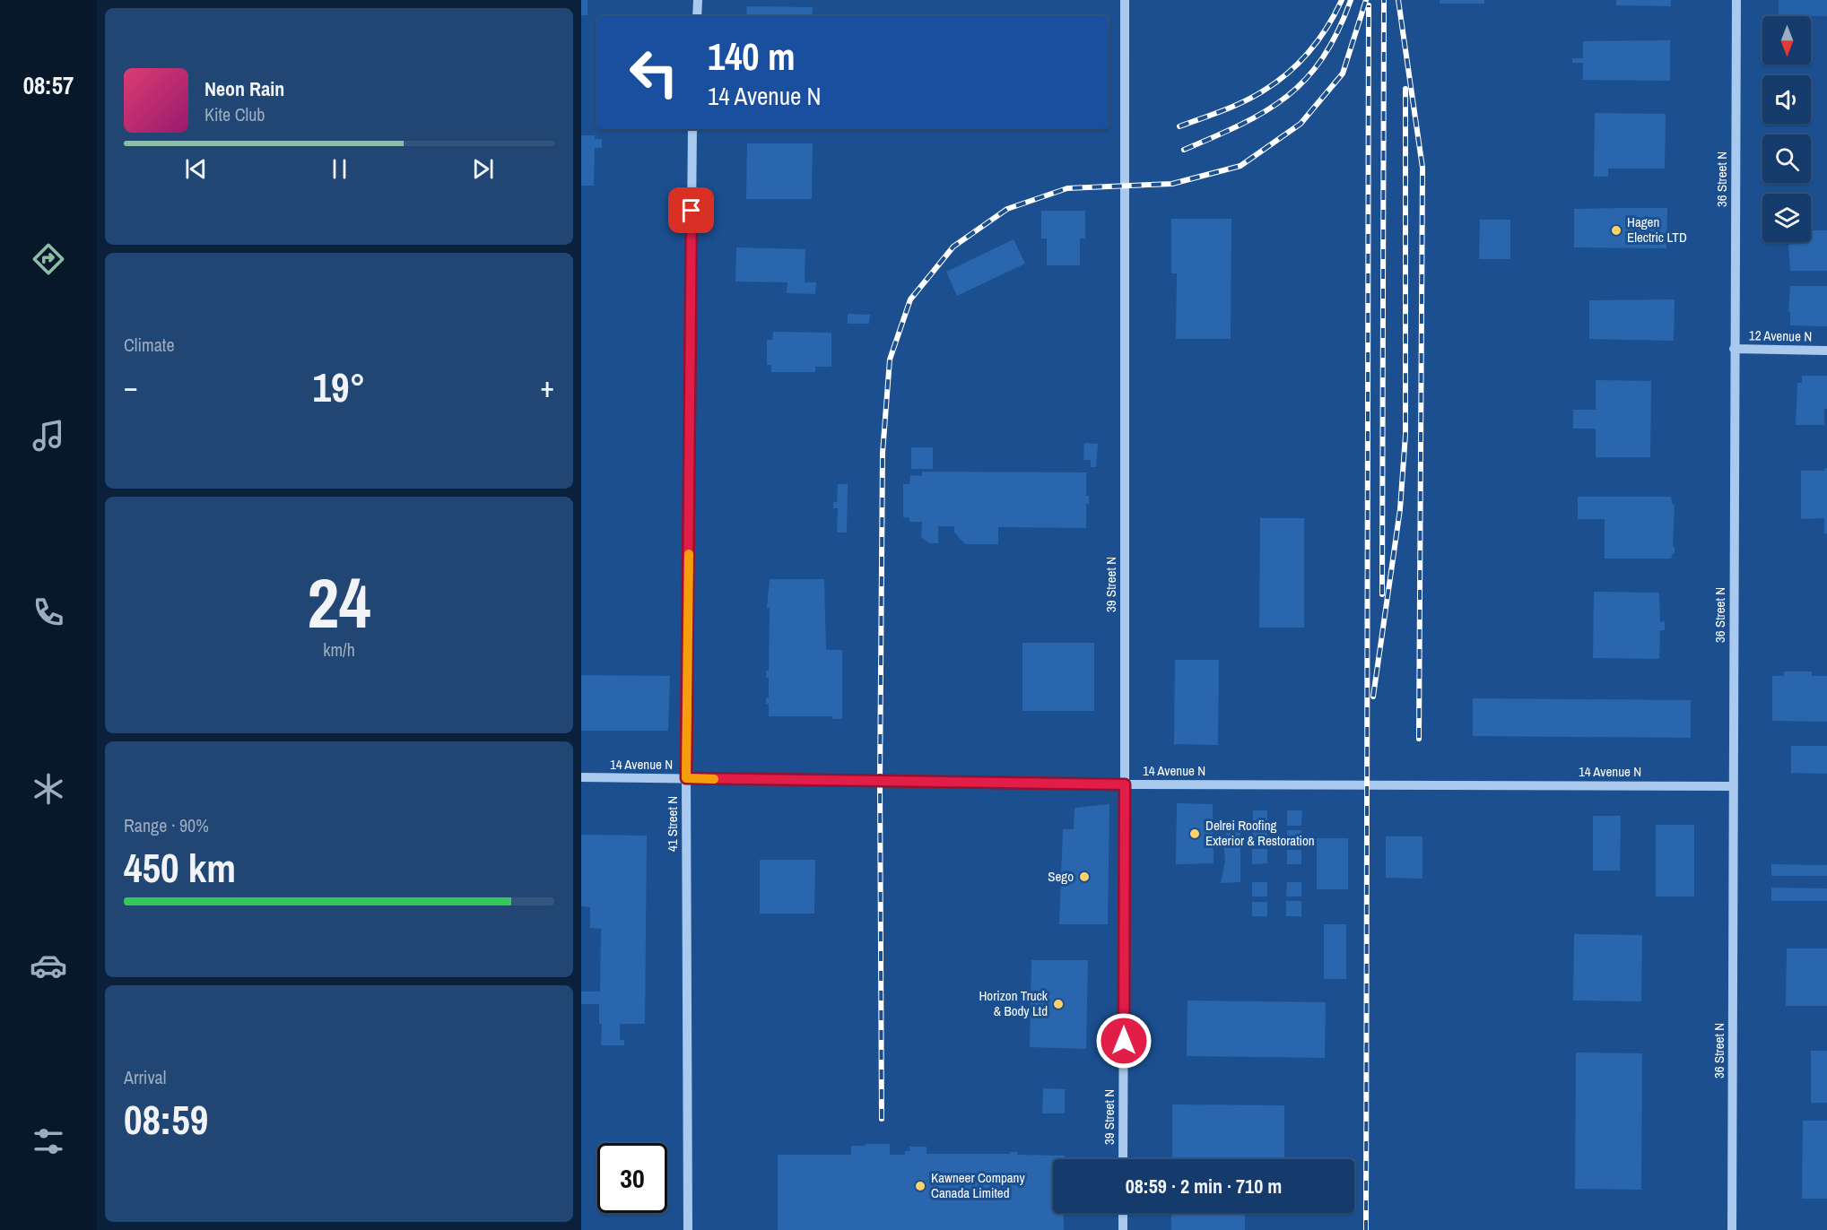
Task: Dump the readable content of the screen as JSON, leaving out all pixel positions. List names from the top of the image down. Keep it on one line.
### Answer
{"streets":{"street":["36 Street N","12 Avenue N","39 Street N","14 Avenue N","41 Street N"]},"crossings":[["36 Street N","12 Avenue N"],["36 Street N","14 Avenue N"],["39 Street N","14 Avenue N"],["14 Avenue N","41 Street N"]],"places":["Hagen Electric LTD","Delrei Roofing Exterior & Restoration","Sego","Horizon Truck & Body Ltd","Kawneer Company Canada Limited"],"north":"bottom","page":{"tabs":"08:57","turn":["140 m","14 Avenue N"],"song":["Neon Rain","Kite Club"],"tile":["Climate",["24","km/h"],["Range · 90%","450 km"],["Arrival","08:59"]],"heat":["−","19°","+"],"limit":"30","trip":"08:59 · 2 min · 710 m"}}
